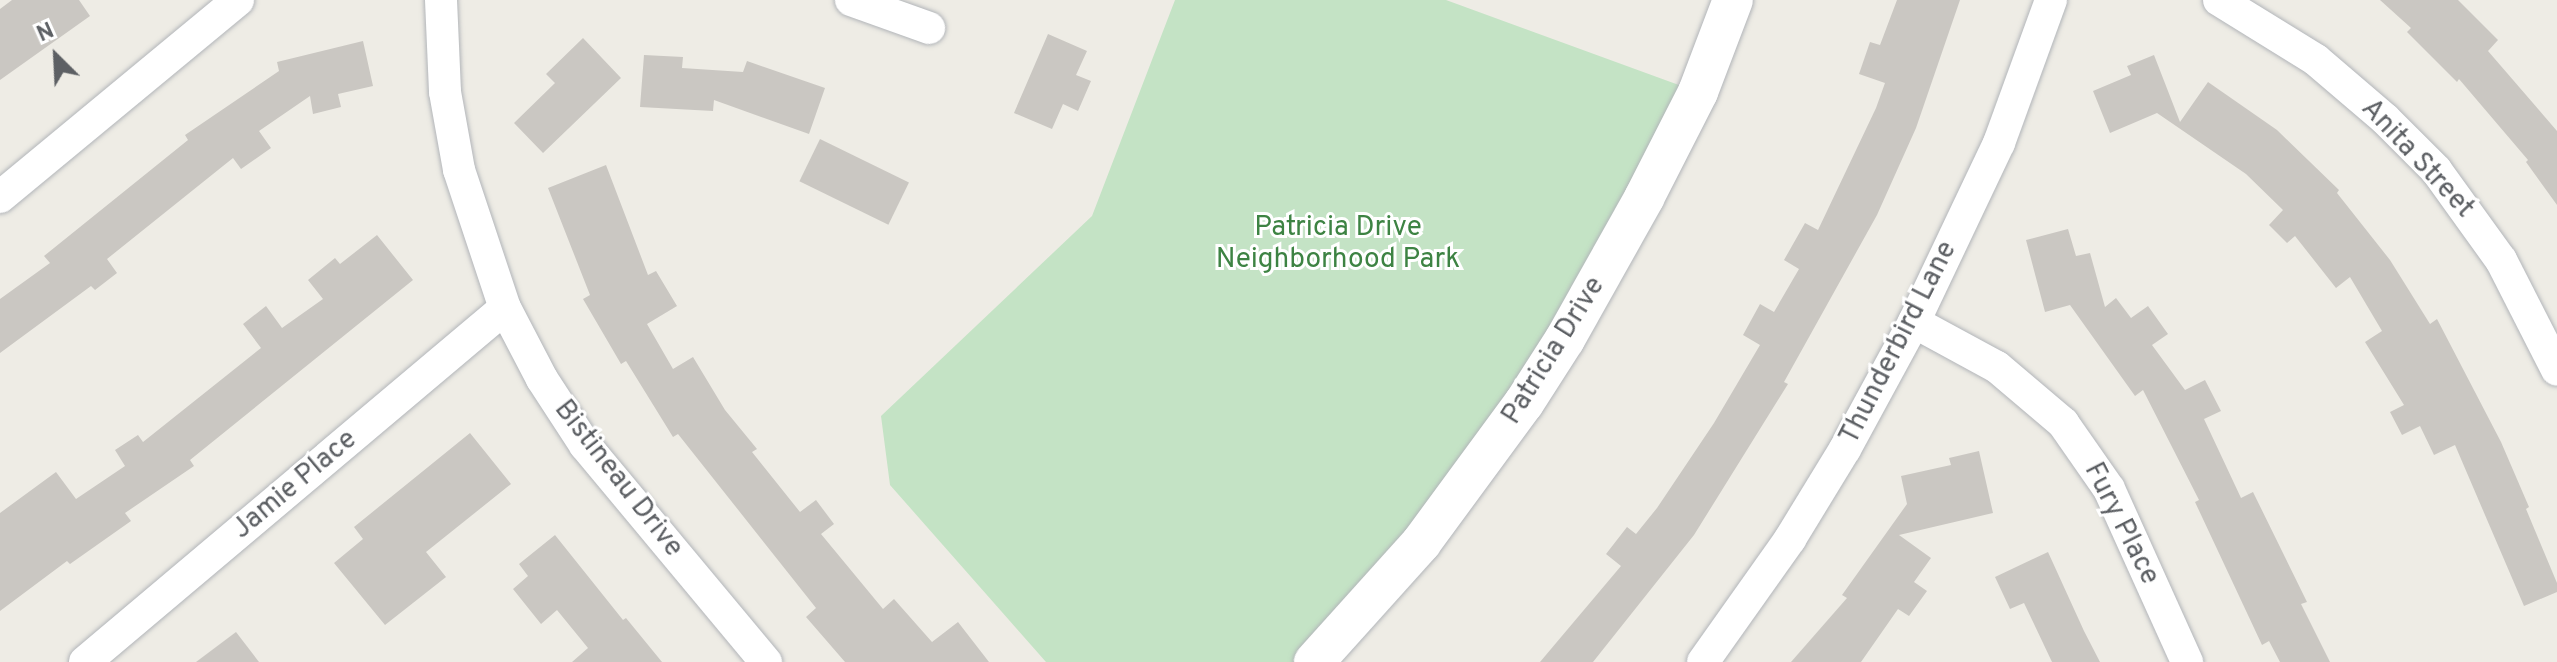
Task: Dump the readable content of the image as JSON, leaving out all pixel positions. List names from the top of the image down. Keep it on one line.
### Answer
{"streets":{"street":["Anita Street","Thunderbird Lane","Patricia Drive","Bistineau Drive","Jamie Place","Fury Place"]},"crossings":[["Thunderbird Lane","Fury Place"],["Bistineau Drive","Jamie Place"]],"parks":["Patricia Drive Neighborhood Park"],"north":"top left"}
